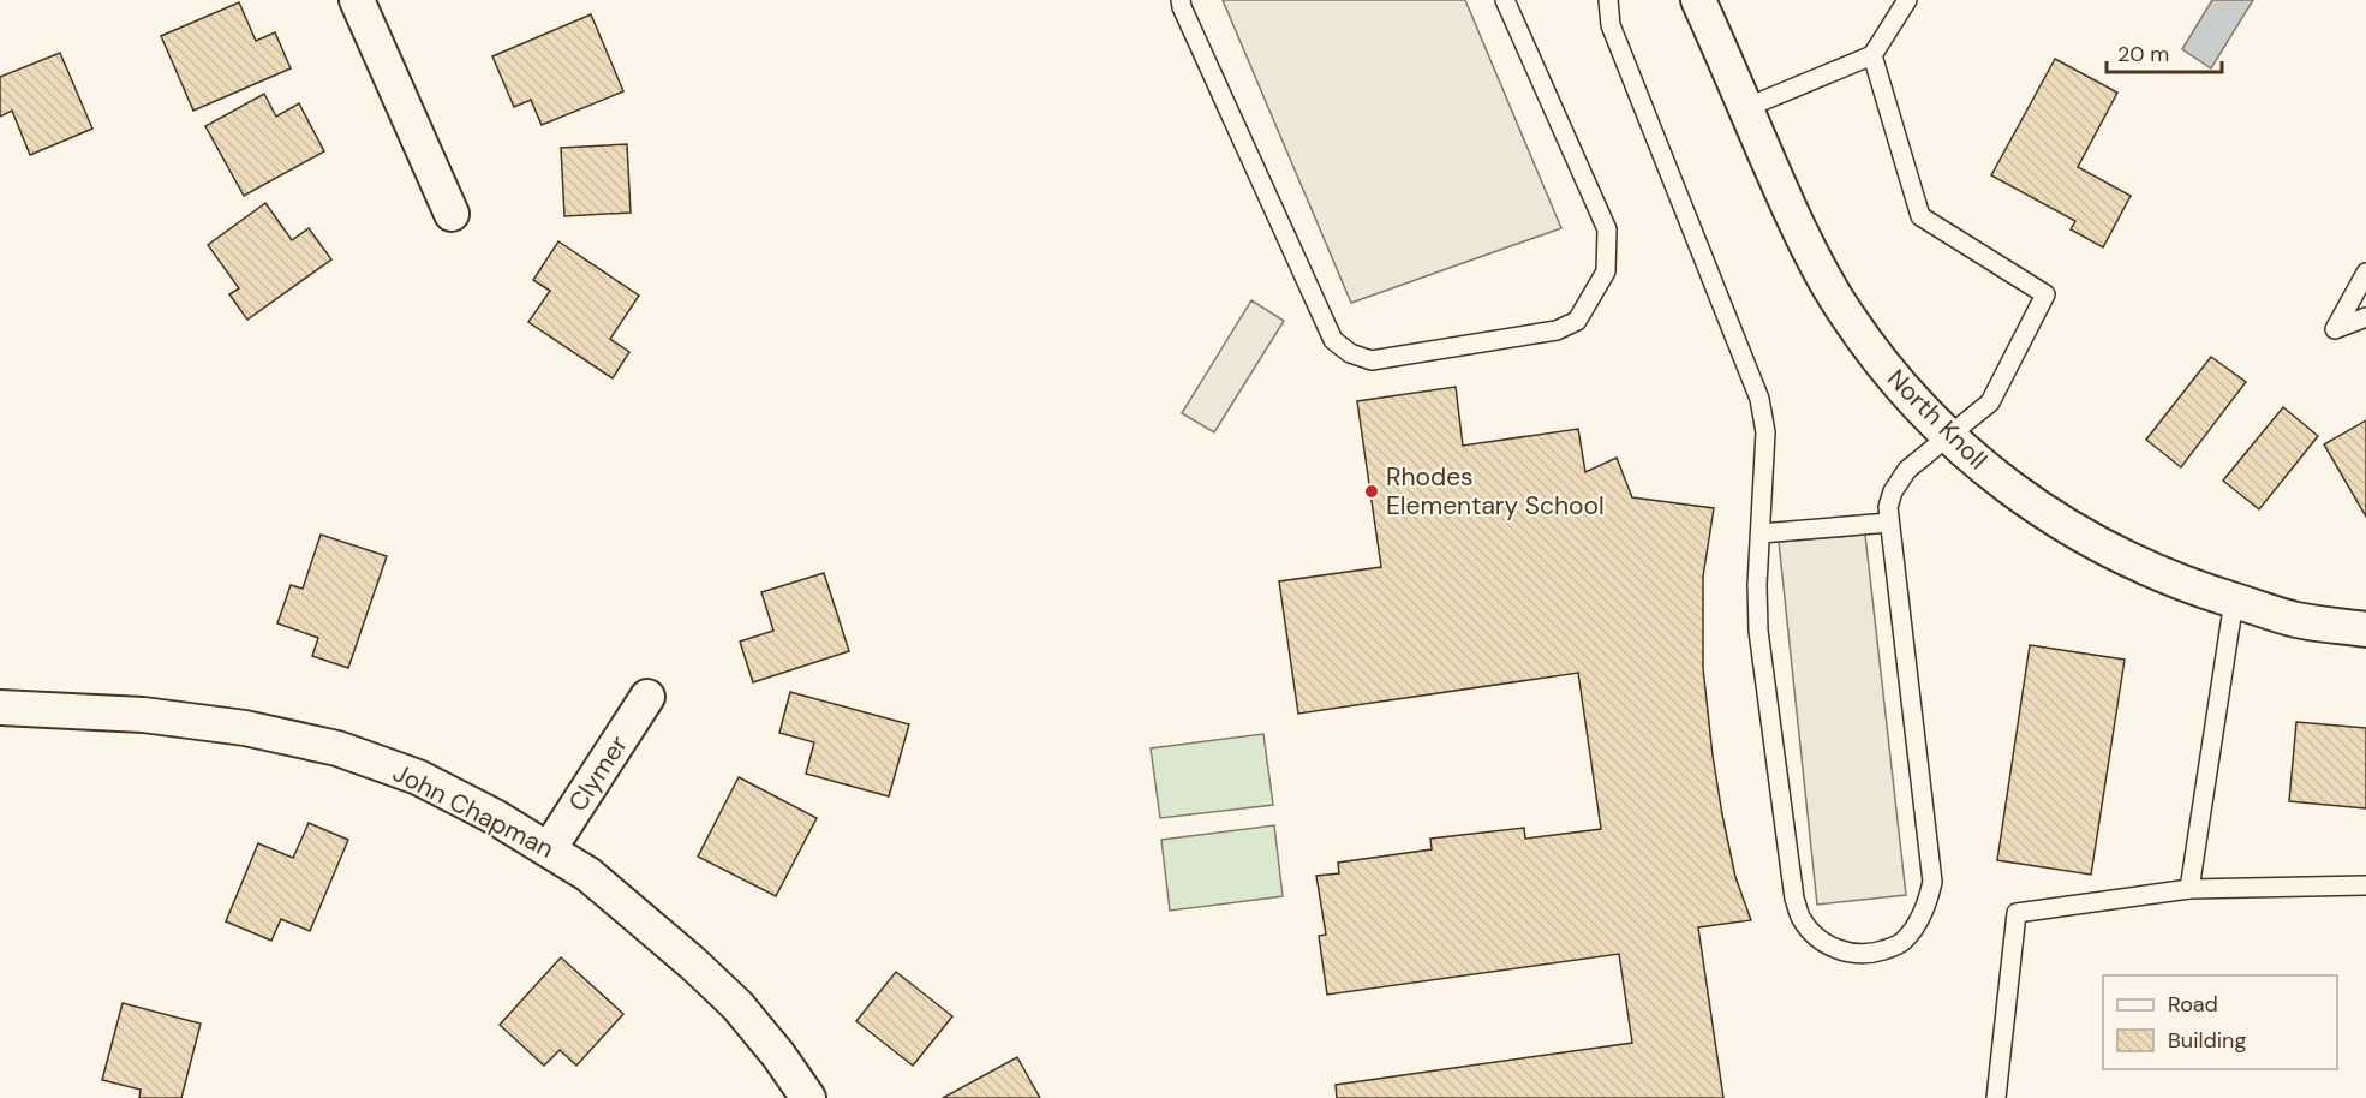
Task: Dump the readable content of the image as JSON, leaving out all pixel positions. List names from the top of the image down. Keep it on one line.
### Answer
{"streets":{"street":["North Knoll","Clymer","John Chapman"]},"crossings":[["Clymer","John Chapman"]],"places":["Rhodes Elementary School"],"legend":["Road","Building"],"scale_bar":"20 m"}
